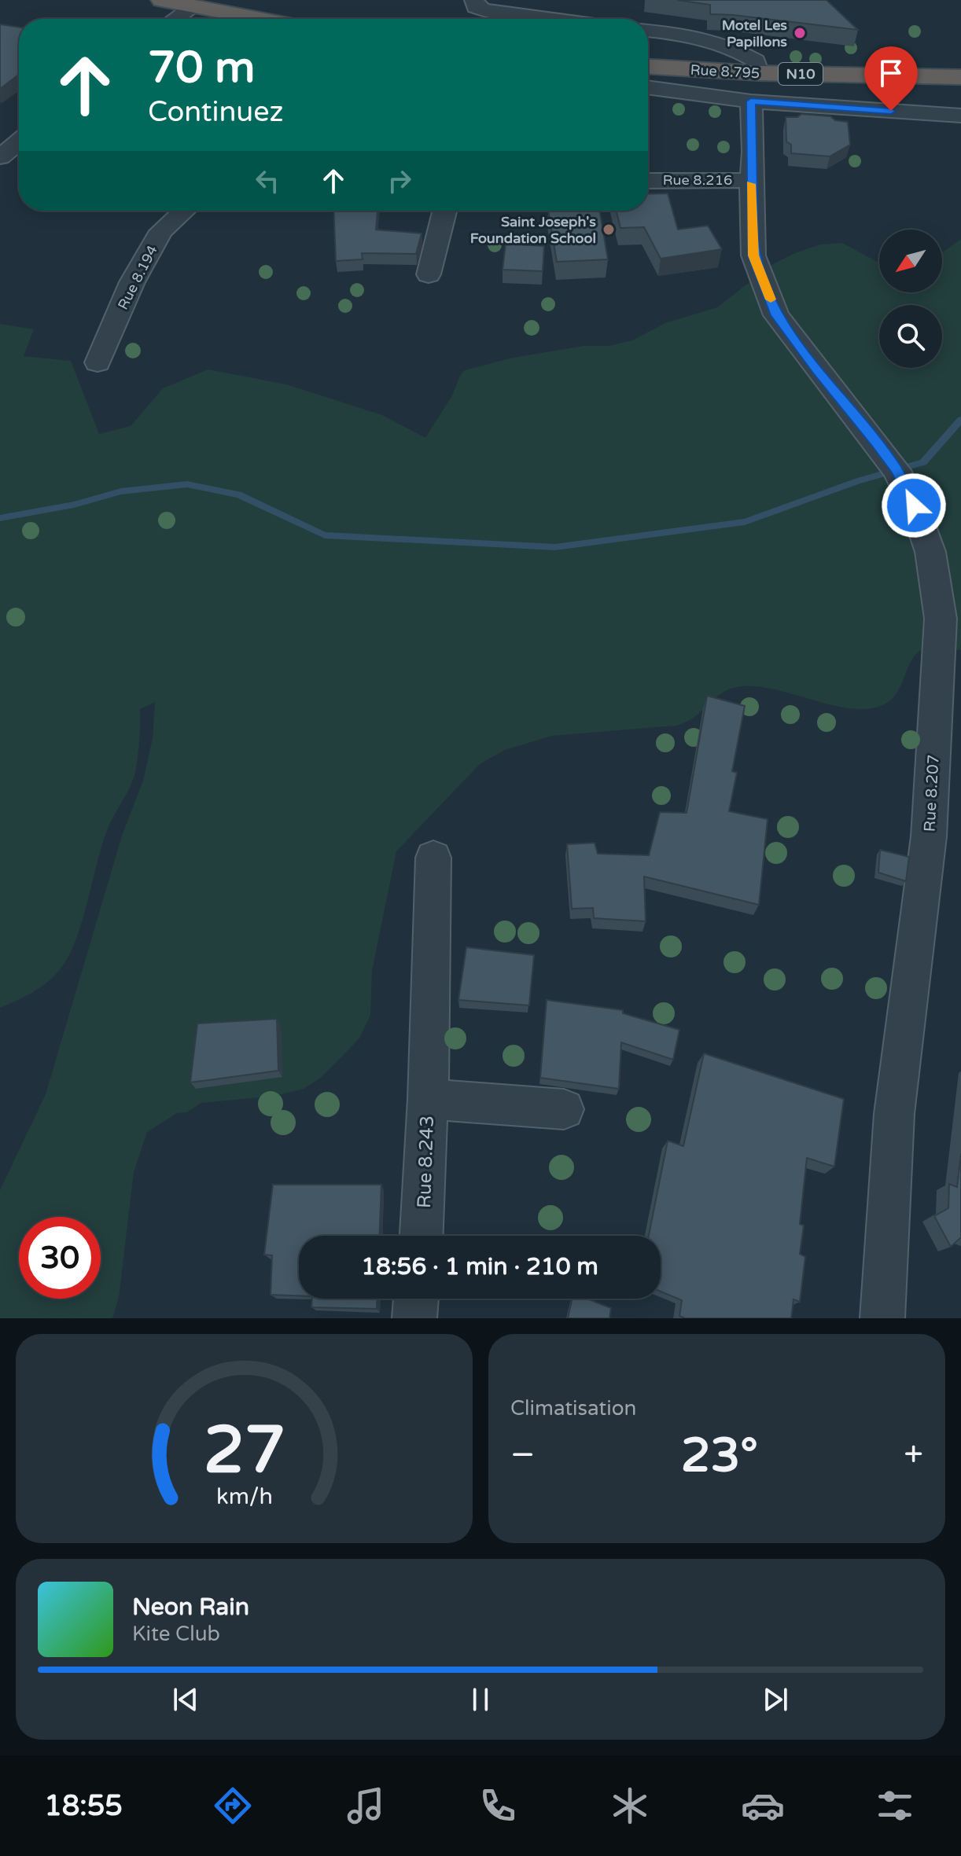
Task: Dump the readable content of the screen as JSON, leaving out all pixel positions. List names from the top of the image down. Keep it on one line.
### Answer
{"streets":{"highway":["Rue 8.795","N10"],"street":["Rue 8.216","Rue 8.194","Rue 8.207","Rue 8.243"]},"crossings":[["Rue 8.216","Rue 8.207"]],"places":["Motel Les Papillons","Saint Joseph's Foundation School"],"north":"bottom left","page":{"turn":["70 m","Continuez"],"limit":"30","trip":"18:56 · 1 min · 210 m","tile":"Climatisation","heat":["−","23°","+"],"song":["Neon Rain","Kite Club"],"tabs":"18:55","gauge":["27","km/h"]}}
